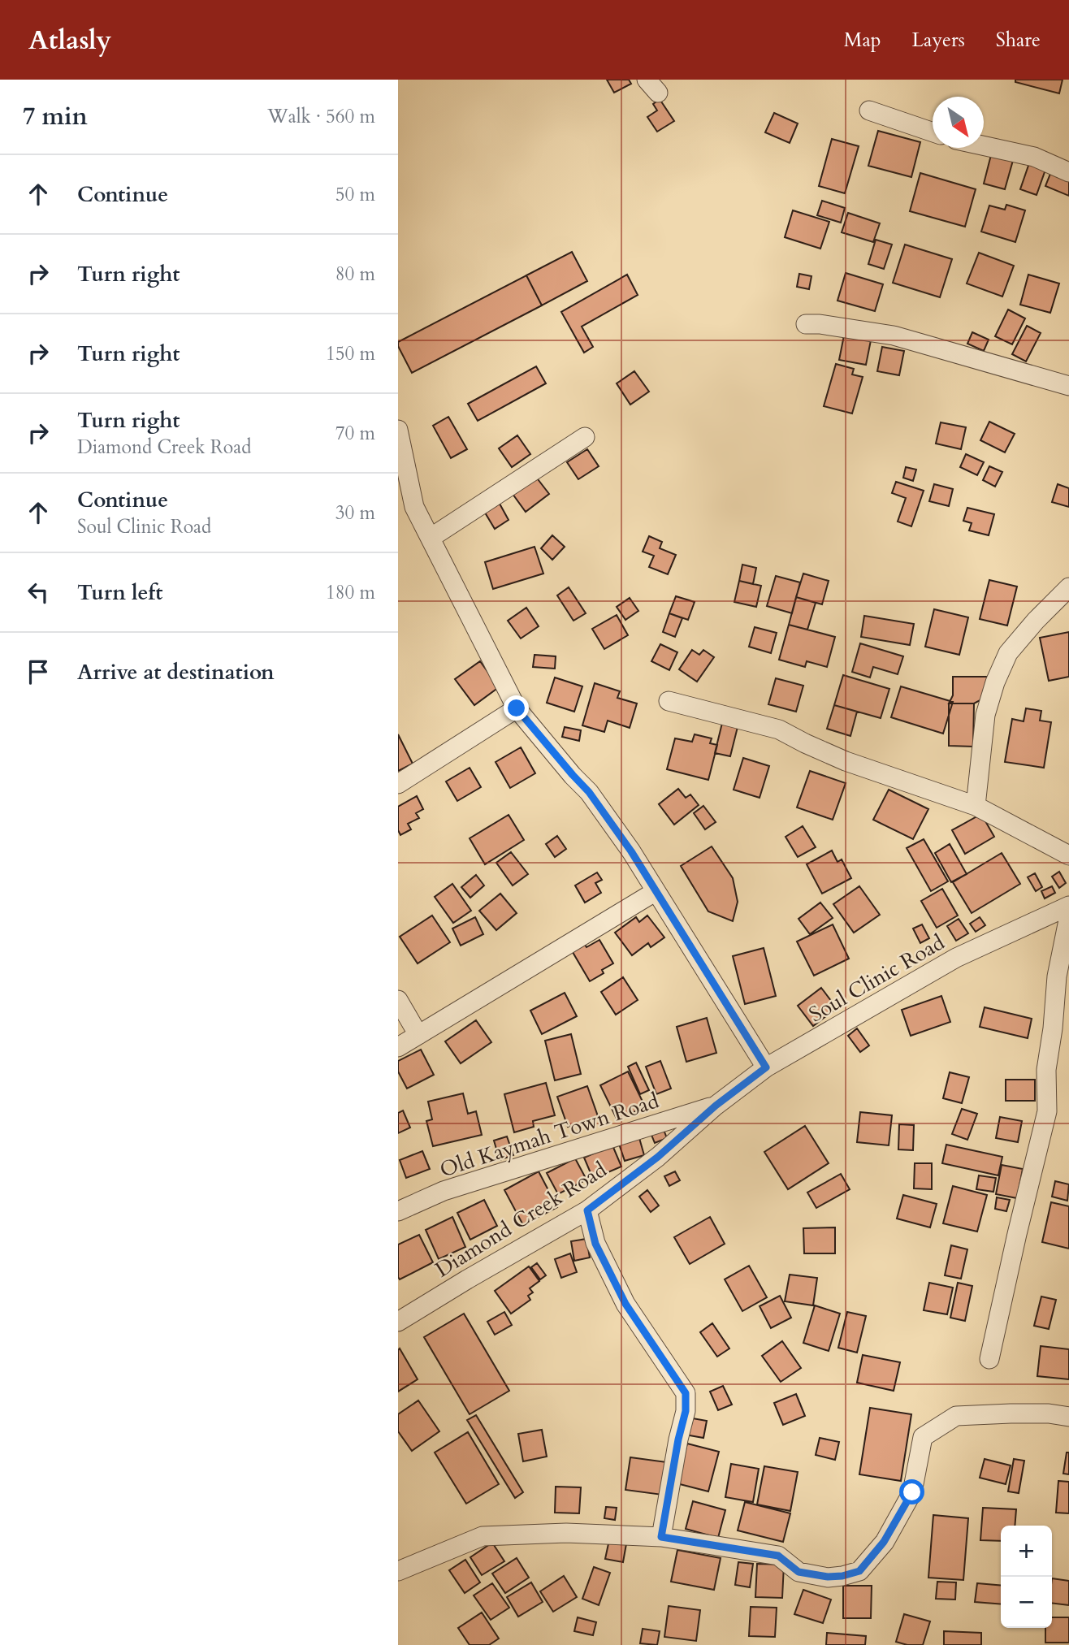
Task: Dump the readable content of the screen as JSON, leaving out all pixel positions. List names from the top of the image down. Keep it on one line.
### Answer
{"streets":{"street":["Soul Clinic Road","Old Kaymah Town Road","Diamond Creek Road"]},"crossings":[["Soul Clinic Road","Old Kaymah Town Road"],["Soul Clinic Road","Diamond Creek Road"],["Old Kaymah Town Road","Diamond Creek Road"]],"north":"bottom right","page":{"header":"Atlasly","nav":["Map","Layers","Share"],"heading":["7 min","Walk · 560 m"],"list":[["Continue","50 m"],["Turn right","80 m"],["Turn right","150 m"],["Turn right","Diamond Creek Road","70 m"],["Continue","Soul Clinic Road","30 m"],["Turn left","180 m"],"Arrive at destination"],"map_buttons":["+","−"]}}
